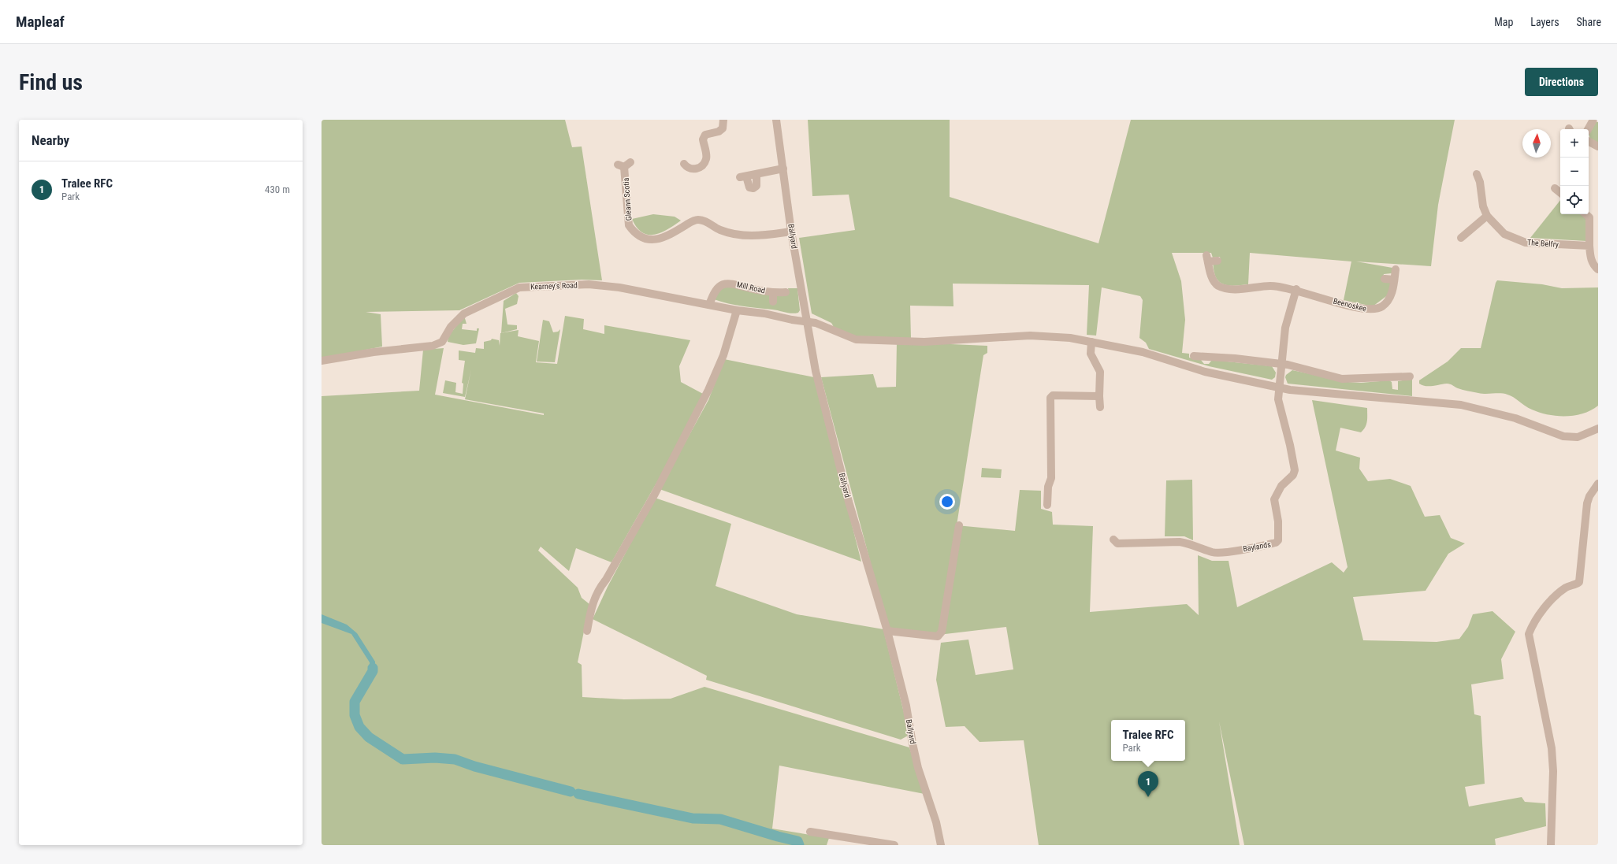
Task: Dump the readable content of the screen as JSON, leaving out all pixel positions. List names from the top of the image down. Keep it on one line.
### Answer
{"streets":{"street":["Gleann Scotia","Ballyard","The Belfry","Kearney's Road","Mill Road","Beenoskee","Baylands"]},"crossings":[["Gleann Scotia","Ballyard"],["Ballyard","Kearney's Road"],["Kearney's Road","Mill Road"],["Kearney's Road","Baylands"]],"north":"top","page":{"header":"Mapleaf","nav":["Map","Layers","Share"],"buttons":"Directions","title":"Find us","heading":"Nearby","map_buttons":["+","−"],"list":[{"mark":"1","name":"Tralee RFC","note":"Park","value":"430 m"}],"popup":["Tralee RFC","Park"],"pins":"1"}}
